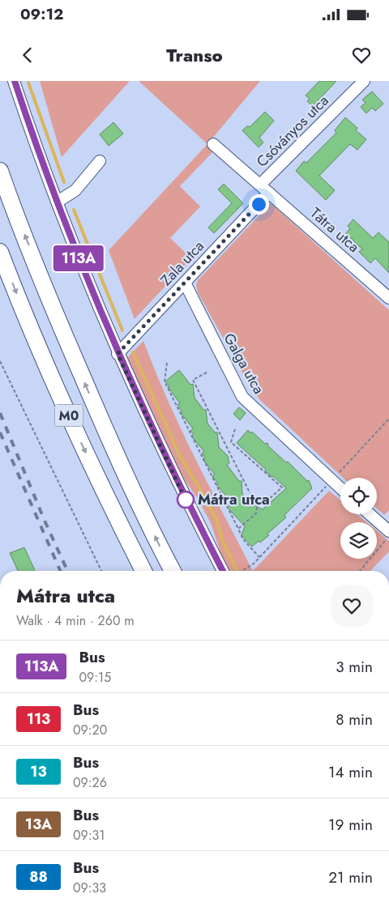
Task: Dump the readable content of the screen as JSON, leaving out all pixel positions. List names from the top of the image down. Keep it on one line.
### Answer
{"streets":{"highway":["M0"],"street":["Csóványos utca","Tátra utca","Zala utca","Galga utca"]},"crossings":[["Csóványos utca","Tátra utca"],["Tátra utca","Zala utca"],["Zala utca","Galga utca"]],"places":["Mátra utca"],"lines":["bus line 113A"],"page":{"status":"09:12","header":"Transo","on_map":"113A","heading":["Mátra utca","Walk · 4 min · 260 m"],"list":[{"mark":"113A","name":"Bus","note":"09:15","value":"3 min"},{"mark":"113","name":"Bus","note":"09:20","value":"8 min"},{"mark":"13","name":"Bus","note":"09:26","value":"14 min"},{"mark":"13A","name":"Bus","note":"09:31","value":"19 min"},{"mark":"88","name":"Bus","note":"09:33","value":"21 min"}]}}
